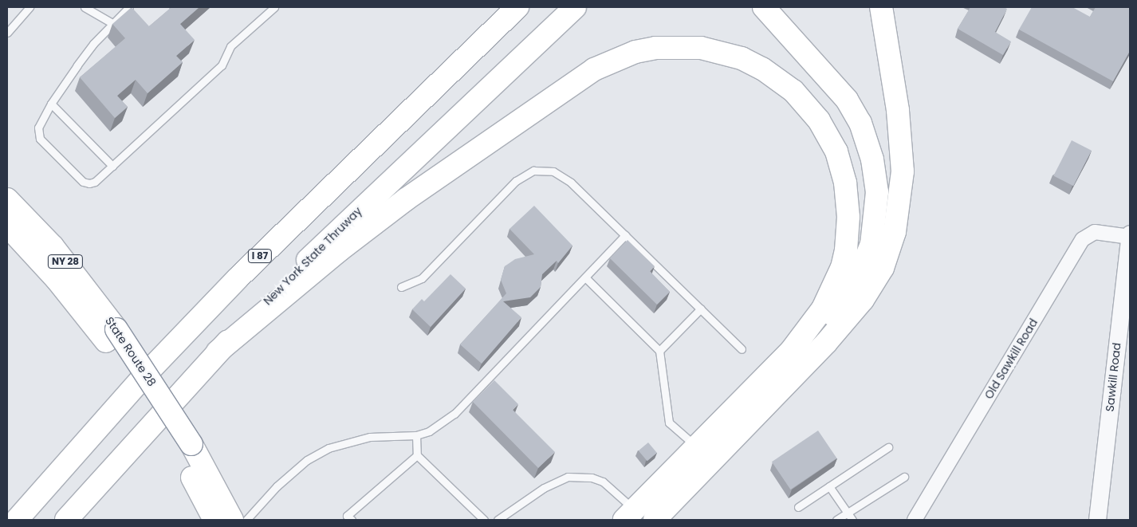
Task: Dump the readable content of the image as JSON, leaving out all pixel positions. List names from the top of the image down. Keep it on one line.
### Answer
{"streets":{"highway":["I 87","New York State Thruway","NY 28","State Route 28"],"street":["Old Sawkill Road","Sawkill Road"]},"crossings":[["Old Sawkill Road","Sawkill Road"]]}
